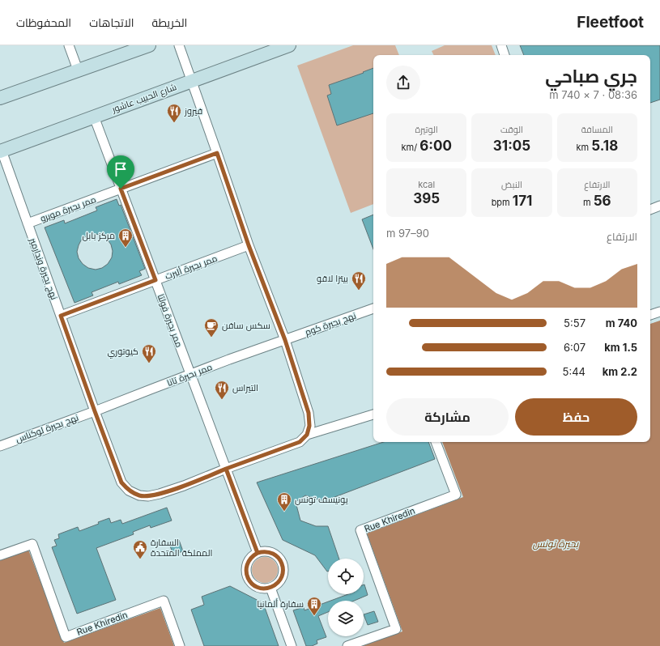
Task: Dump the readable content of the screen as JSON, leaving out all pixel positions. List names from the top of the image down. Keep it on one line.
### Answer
{"streets":{"main road":["شارع الحبيب عاشور"],"street":["ممر بحيرة مويرو","ممر بحيرة ألبرت","نهج بحيرة وندارمير","ممر بحيرة فولتا","نهج بحيرة كوم","ممر بحيرة تانا","نهج بحيرة لوكناس","Rue Khiredin"]},"crossings":[["شارع الحبيب عاشور","نهج بحيرة وندارمير"],["شارع الحبيب عاشور","ممر بحيرة فولتا"],["ممر بحيرة مويرو","نهج بحيرة وندارمير"],["ممر بحيرة مويرو","ممر بحيرة فولتا"],["ممر بحيرة ألبرت","نهج بحيرة وندارمير"],["ممر بحيرة ألبرت","ممر بحيرة فولتا"],["نهج بحيرة وندارمير","ممر بحيرة فولتا"],["نهج بحيرة وندارمير","ممر بحيرة تانا"],["نهج بحيرة وندارمير","نهج بحيرة لوكناس"],["ممر بحيرة فولتا","ممر بحيرة تانا"],["نهج بحيرة كوم","ممر بحيرة تانا"],["ممر بحيرة تانا","نهج بحيرة لوكناس"]],"water":["بحيرة تونس"],"places":{"restaurant":["فيروز","بيتزا لاقو","كيوتوري","التيراس"],"building":["مركز بابل","يونيسف تونس","سفارة ألمانيا"],"cafe":["سكس سافن"],"public building":["السفارة المملكة المتحدة"]},"page":{"header":"Fleetfoot","nav":["الخريطة","الاتجاهات","المحفوظات"],"heading":["جري صباحي","08:36 · 7 × 740 m"],"stats":[["المسافة","5.18 km"],["الوقت","31:05"],["الوتيرة","6:00 /km"],["الارتفاع","56 m"],["النبض","171 bpm"],["kcal","395"]],"chart":["الارتفاع","90–97 m"],"list":[{"name":"740 m","note":"5:57"},{"name":"1.5 km","note":"6:07"},{"name":"2.2 km","note":"5:44"}],"buttons":["حفظ","مشاركة"]}}
